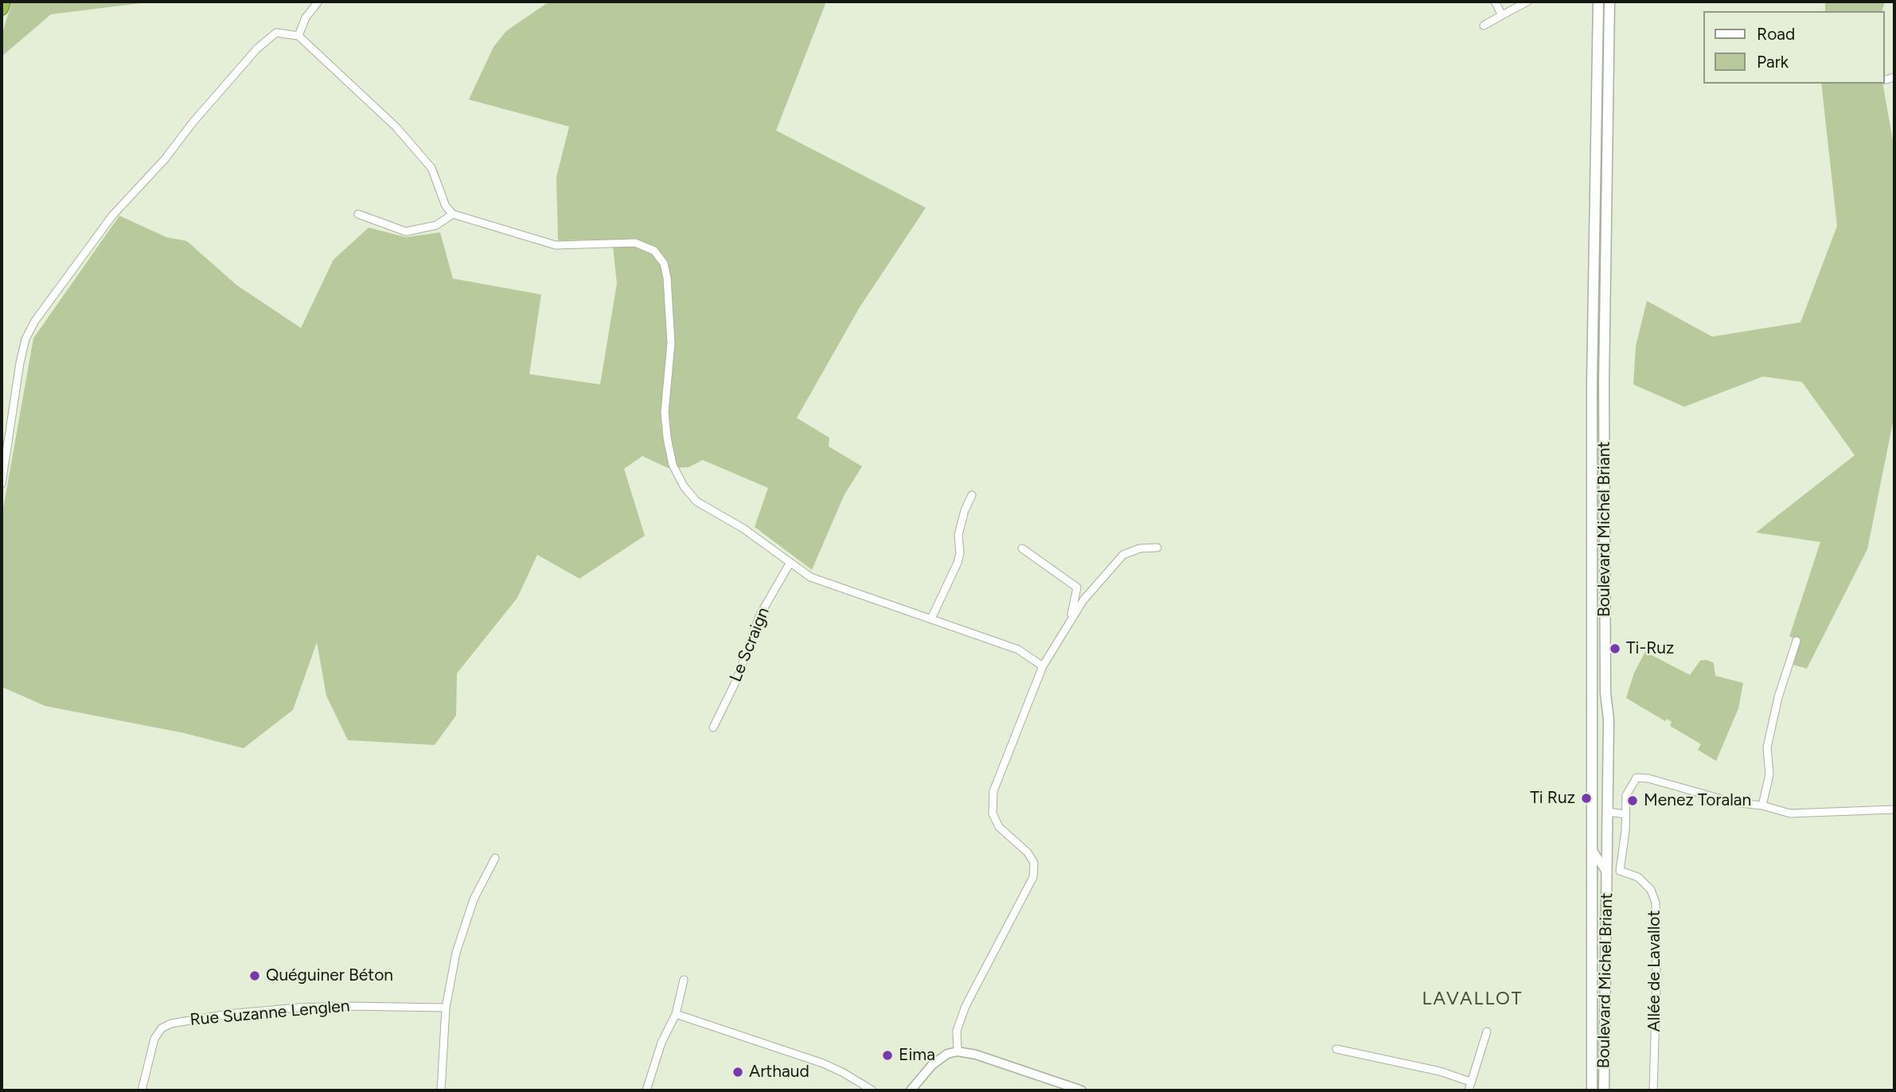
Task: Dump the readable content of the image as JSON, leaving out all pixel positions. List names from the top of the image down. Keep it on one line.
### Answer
{"streets":{"main road":["Boulevard Michel Briant"],"street":["Le Scraign","Allée de Lavallot","Rue Suzanne Lenglen"]},"districts":["LAVALLOT"],"places":["Ti-Ruz","Ti Ruz","Menez Toralan","Quéguiner Béton","Eima","Arthaud"],"legend":["Road","Park"]}
